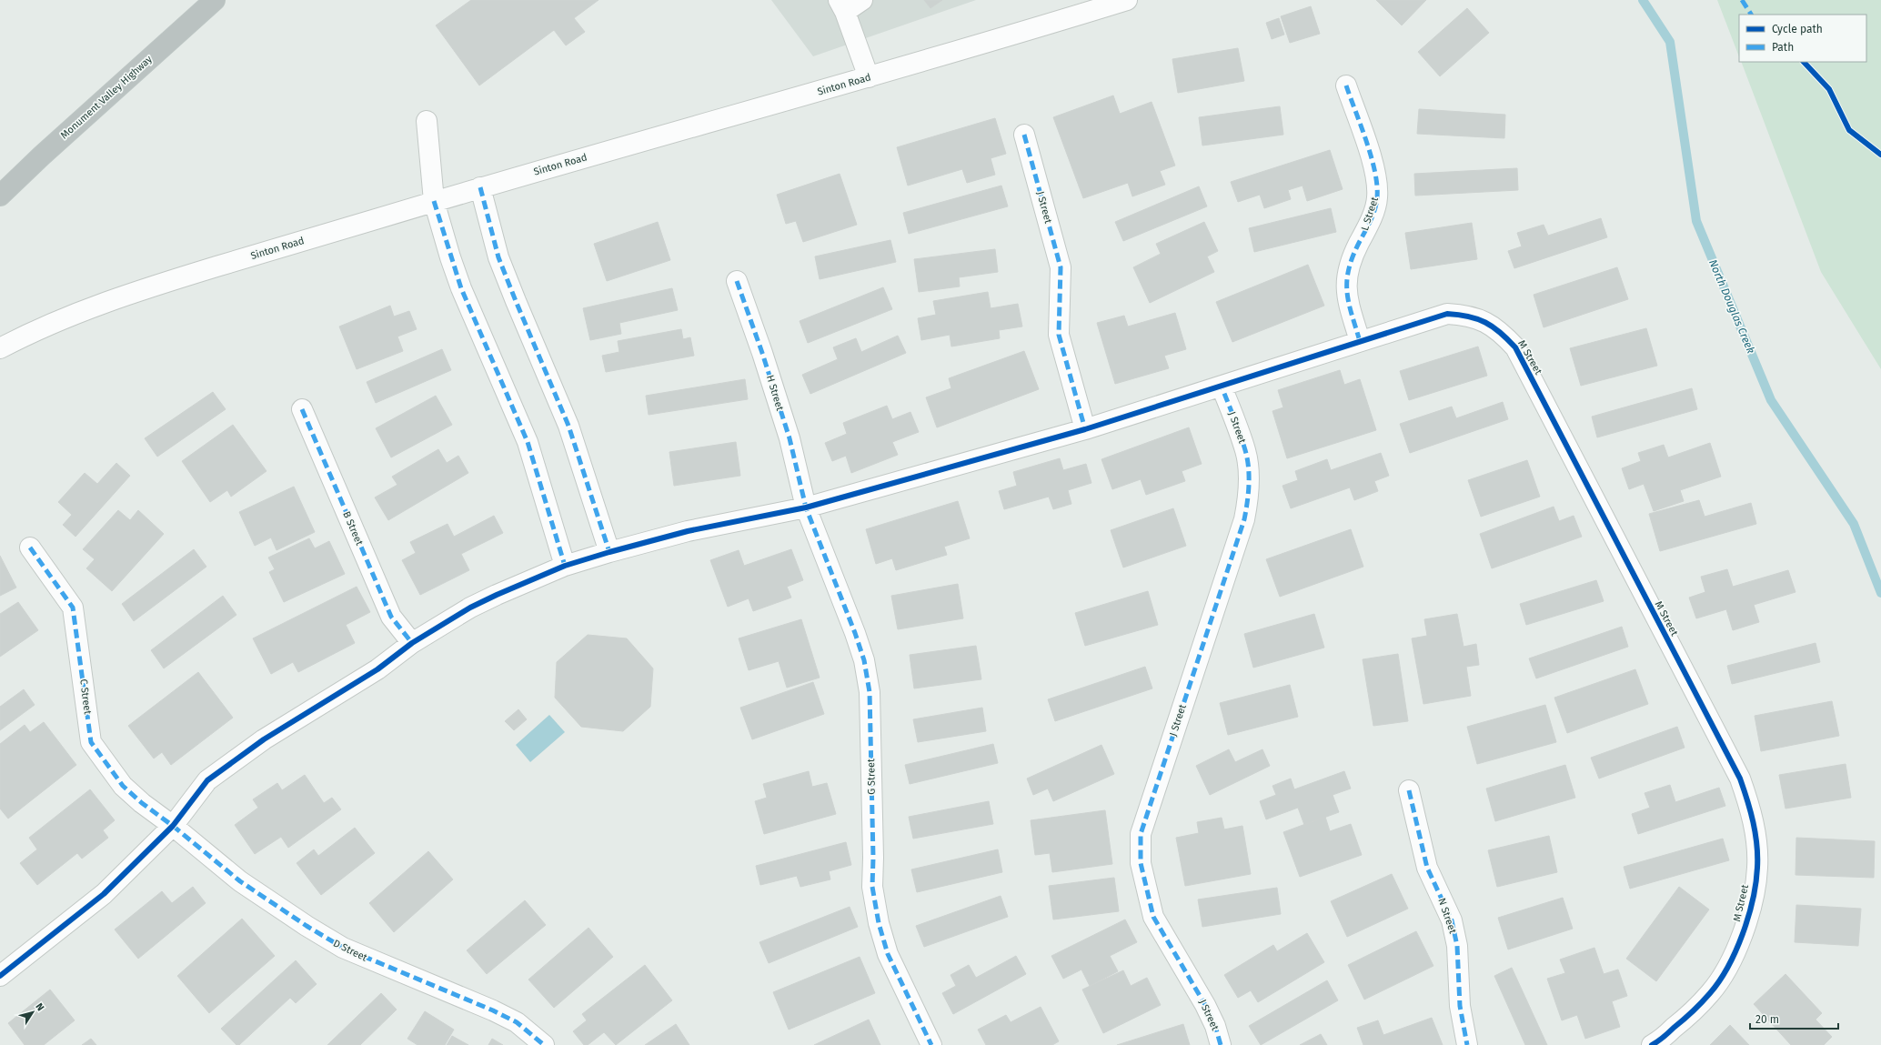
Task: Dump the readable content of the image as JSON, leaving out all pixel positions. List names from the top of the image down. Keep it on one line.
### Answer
{"streets":{"highway":["Monument Valley Highway"],"street":["Sinton Road","J Street","L Street","M Street","H Street","B Street","C Street","G Street","N Street","D Street"]},"crossings":[["J Street","M Street"],["L Street","M Street"],["M Street","H Street"],["M Street","B Street"],["M Street","C Street"],["M Street","G Street"],["M Street","D Street"],["H Street","G Street"],["C Street","D Street"]],"water":["North Douglas Creek"],"legend":["Cycle path","Path"],"scale_bar":"20 m","north":"top right"}
